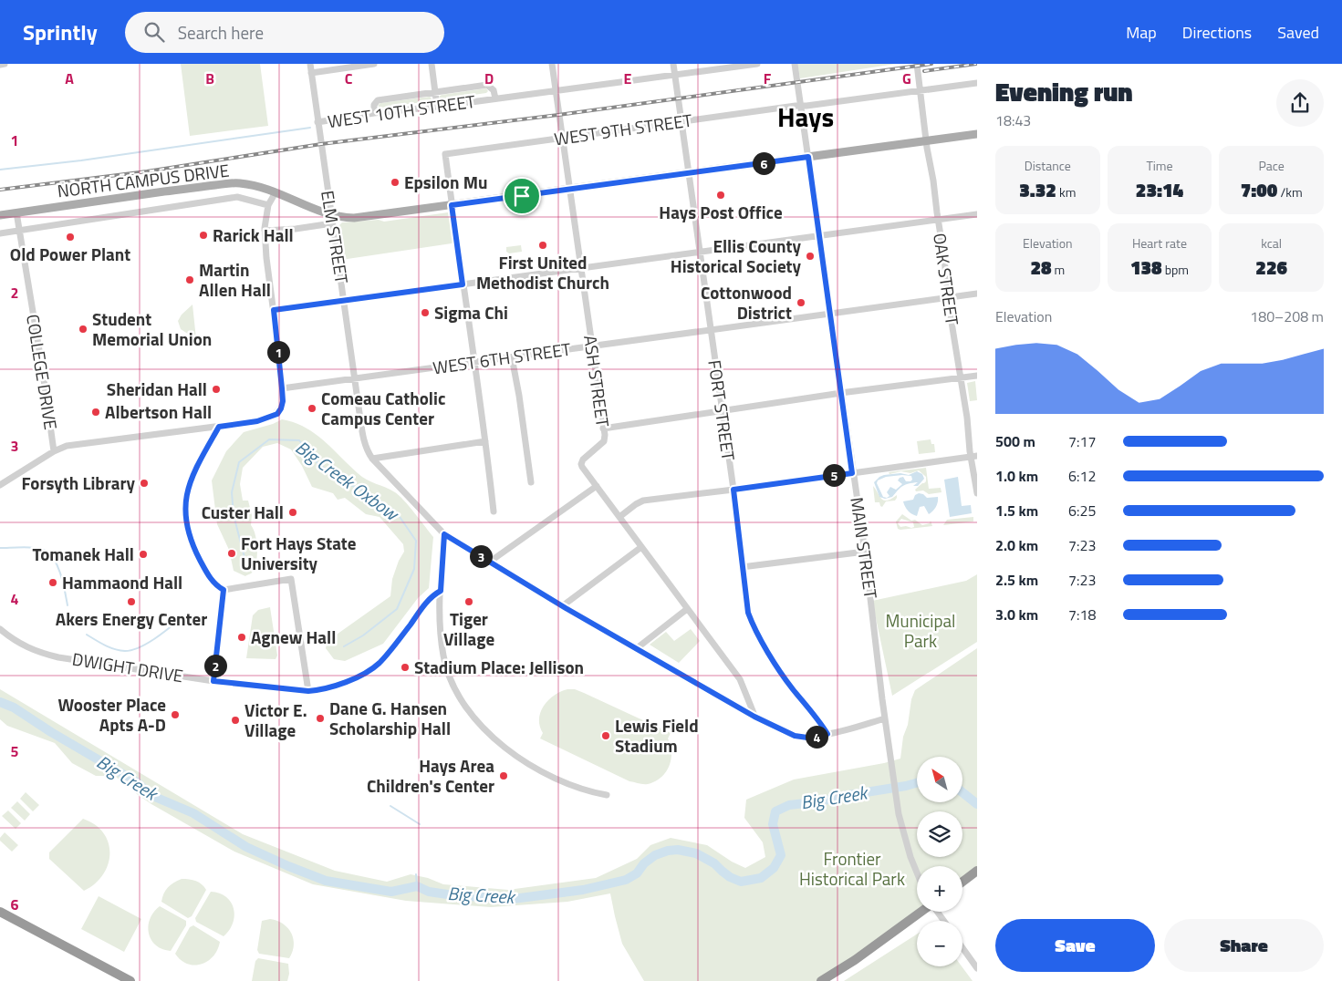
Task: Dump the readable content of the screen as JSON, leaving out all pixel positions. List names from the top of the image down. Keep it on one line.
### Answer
{"streets":{"main road":["NORTH CAMPUS DRIVE"],"street":["WEST 10TH STREET","WEST 9TH STREET","ELM STREET","OAK STREET","WEST 6TH STREET","COLLEGE DRIVE","ASH STREET","FORT STREET","MAIN STREET","DWIGHT DRIVE"]},"crossings":[["WEST 10TH STREET","ELM STREET"],["WEST 10TH STREET","ASH STREET"],["WEST 10TH STREET","FORT STREET"],["WEST 9TH STREET","NORTH CAMPUS DRIVE"],["WEST 9TH STREET","OAK STREET"],["WEST 9TH STREET","ASH STREET"],["WEST 9TH STREET","FORT STREET"],["WEST 9TH STREET","MAIN STREET"],["NORTH CAMPUS DRIVE","ELM STREET"],["NORTH CAMPUS DRIVE","OAK STREET"],["NORTH CAMPUS DRIVE","COLLEGE DRIVE"],["NORTH CAMPUS DRIVE","ASH STREET"],["NORTH CAMPUS DRIVE","FORT STREET"],["NORTH CAMPUS DRIVE","MAIN STREET"],["ELM STREET","WEST 6TH STREET"],["ELM STREET","ASH STREET"],["ELM STREET","FORT STREET"],["ELM STREET","MAIN STREET"],["OAK STREET","WEST 6TH STREET"],["WEST 6TH STREET","ASH STREET"],["WEST 6TH STREET","FORT STREET"],["WEST 6TH STREET","MAIN STREET"]],"districts":["Hays"],"water":["Big Creek Oxbow","Big Creek"],"parks":["Municipal Park","Frontier Historical Park"],"places":["Epsilon Mu","Hays Post Office","Rarick Hall","Old Power Plant","First United Methodist Church","Ellis County Historical Society","Martin Allen Hall","Cottonwood District","Sigma Chi","Student Memorial Union","Sheridan Hall","Comeau Catholic Campus Center","Albertson Hall","Forsyth Library","Custer Hall","Fort Hays State University","Tomanek Hall","Hammaond Hall","Akers Energy Center","Tiger Village","Agnew Hall","Stadium Place: Jellison","Wooster Place Apts A-D","Dane G. Hansen Scholarship Hall","Victor E. Village","Lewis Field Stadium","Hays Area Children's Center"],"north":"top left","page":{"header":"Sprintly","search":"Search here","nav":["Map","Directions","Saved"],"heading":["Evening run","18:43"],"stats":[["Distance","3.32 km"],["Time","23:14"],["Pace","7:00 /km"],["Elevation","28 m"],["Heart rate","138 bpm"],["kcal","226"]],"pins":["6","1","5","3","2","4"],"chart":["Elevation","180–208 m"],"list":[{"name":"500 m","note":"7:17"},{"name":"1.0 km","note":"6:12"},{"name":"1.5 km","note":"6:25"},{"name":"2.0 km","note":"7:23"},{"name":"2.5 km","note":"7:23"},{"name":"3.0 km","note":"7:18"}],"map_buttons":["+","−"],"buttons":["Save","Share"]},"grid":{"columns":["A","B","C","D","E","F","G"],"rows":["1","2","3","4","5","6"]}}
